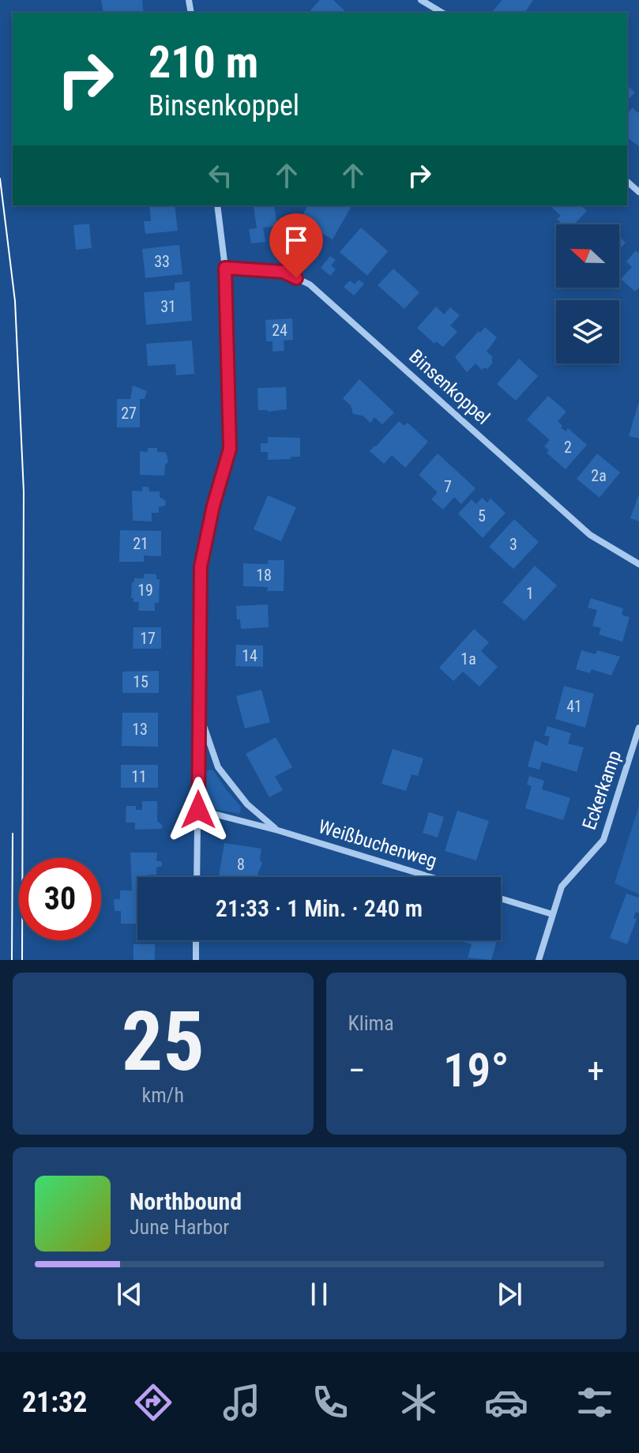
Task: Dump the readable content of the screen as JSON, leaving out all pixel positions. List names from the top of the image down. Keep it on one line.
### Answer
{"streets":{"street":["Binsenkoppel","Eckerkamp","Weißbuchenweg"]},"house_numbers":["33","31","24","27","2","2a","7","5","21","3","18","19","1","17","14","1a","15","41","13","11","8"],"north":"left","page":{"turn":["210 m","Binsenkoppel"],"limit":"30","trip":"21:33 · 1 Min. · 240 m","tile":[["25","km/h"],"Klima"],"heat":["−","19°","+"],"song":["Northbound","June Harbor"],"tabs":"21:32"}}
